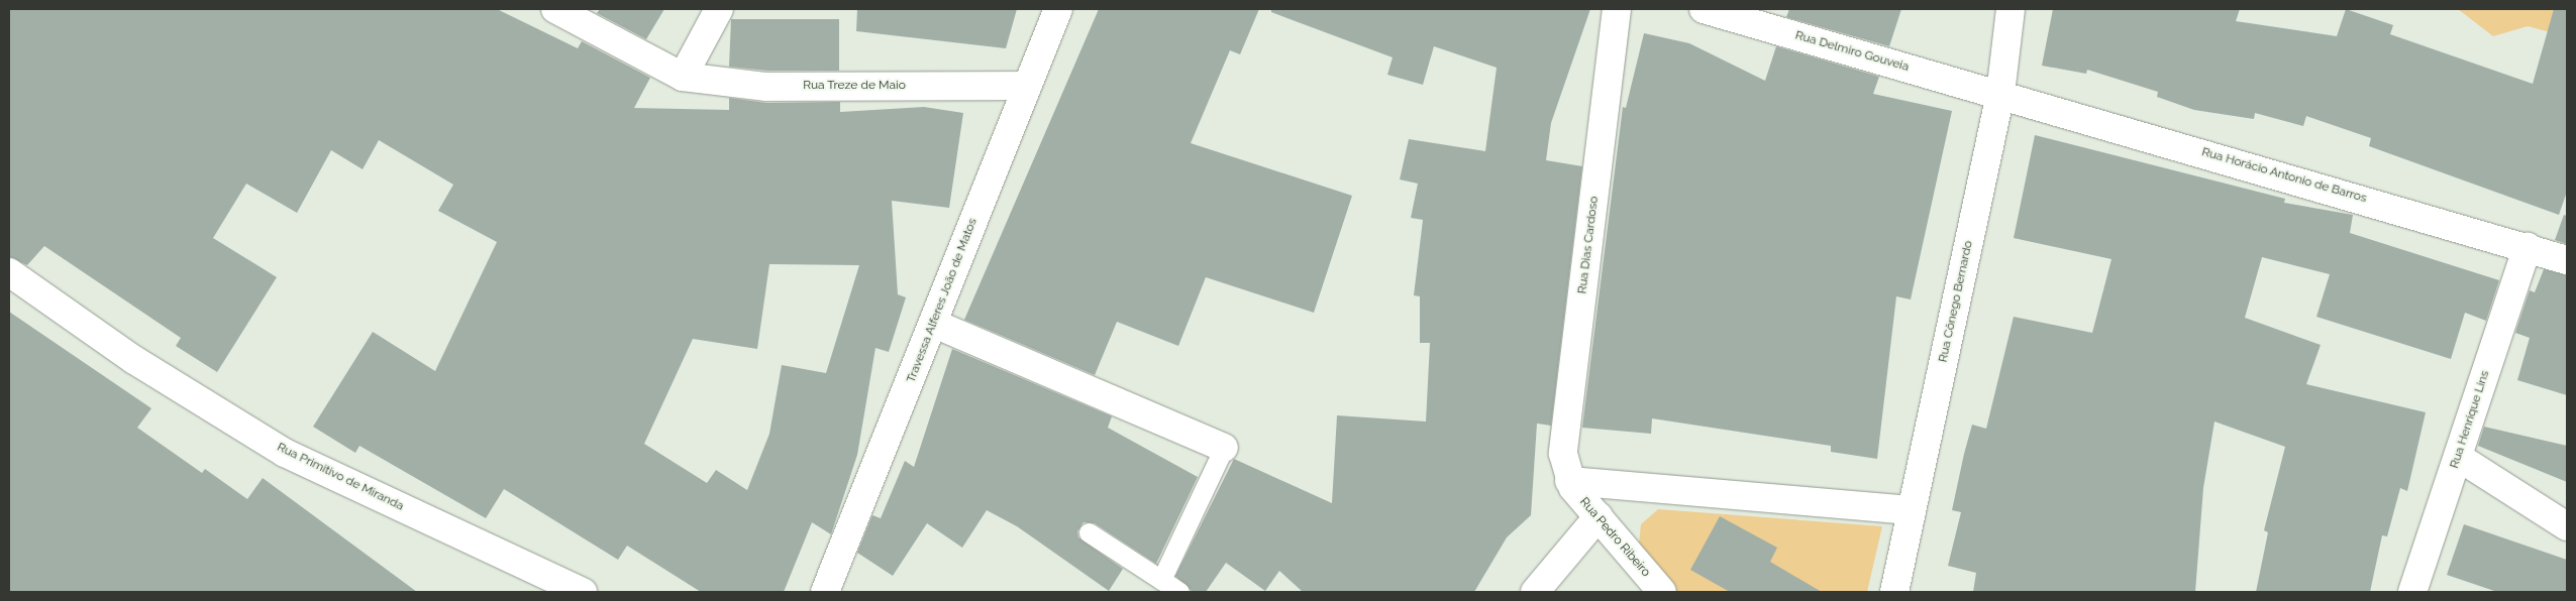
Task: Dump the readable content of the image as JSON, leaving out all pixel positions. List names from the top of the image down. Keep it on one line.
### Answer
{"streets":{"street":["Rua Delmiro Gouveia","Rua Treze de Maio","Rua Horácio Antonio de Barros","Rua Dias Cardoso","Travessa Alferes João de Matos","Rua Cônego Bernardo","Rua Henrique Lins","Rua Primitivo de Miranda","Rua Pedro Ribeiro"]},"crossings":[["Rua Delmiro Gouveia","Rua Horácio Antonio de Barros"],["Rua Delmiro Gouveia","Rua Cônego Bernardo"],["Rua Treze de Maio","Travessa Alferes João de Matos"],["Rua Horácio Antonio de Barros","Rua Cônego Bernardo"],["Rua Horácio Antonio de Barros","Rua Henrique Lins"],["Rua Dias Cardoso","Rua Pedro Ribeiro"]]}
